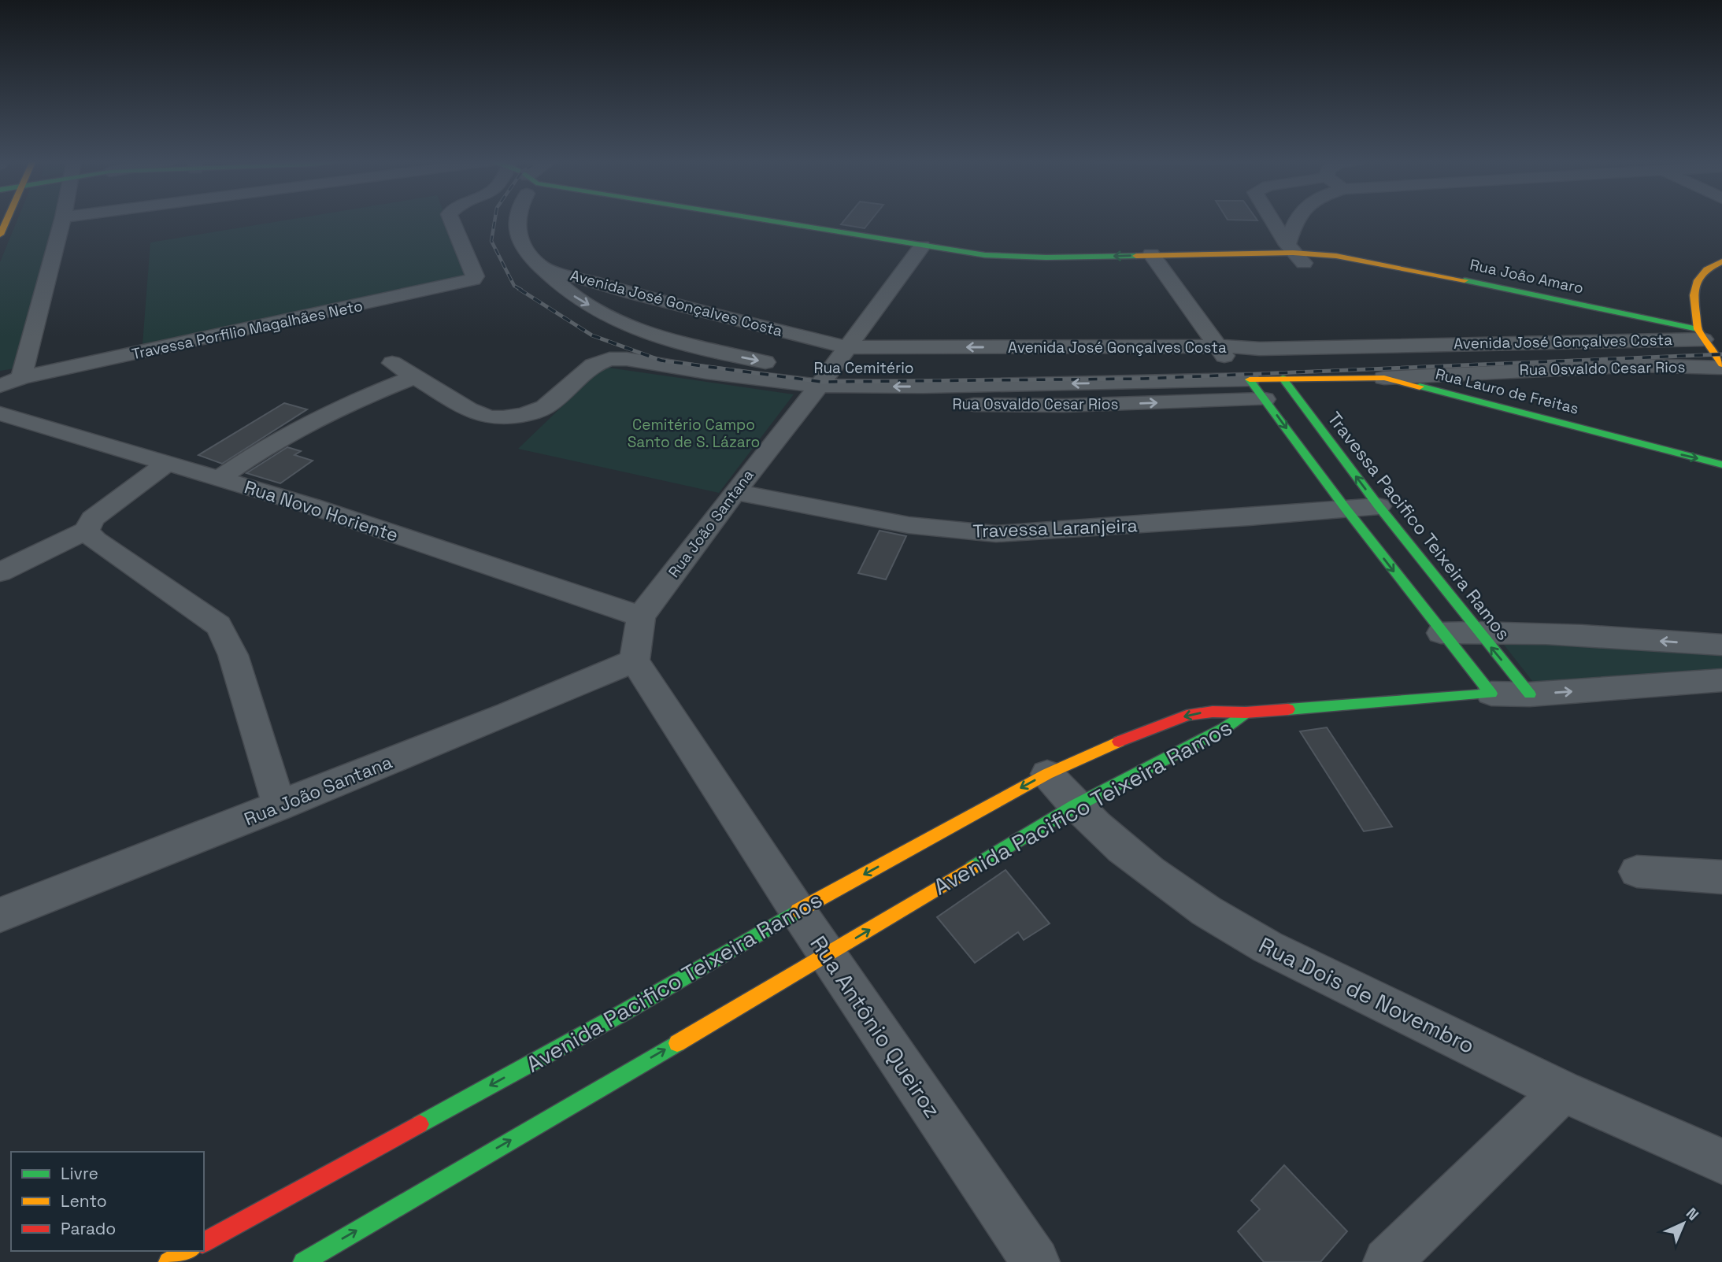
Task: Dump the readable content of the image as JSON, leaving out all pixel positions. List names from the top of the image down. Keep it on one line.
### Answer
{"streets":{"street":["Rua João Amaro","Avenida José Gonçalves Costa","Travessa Porfilio Magalhães Neto","Rua Cemitério","Rua Osvaldo Cesar Rios","Rua Lauro de Freitas","Rua Novo Horiente","Rua João Santana","Travessa Pacifico Teixeira Ramos","Travessa Laranjeira","Avenida Pacifico Teixeira Ramos","Rua Dois de Novembro","Rua Antônio Queiroz"]},"crossings":[["Rua João Amaro","Avenida José Gonçalves Costa"],["Rua João Amaro","Rua João Santana"],["Avenida José Gonçalves Costa","Rua Cemitério"],["Avenida José Gonçalves Costa","Rua João Santana"],["Rua Cemitério","Rua Osvaldo Cesar Rios"],["Rua Cemitério","Rua João Santana"],["Rua Osvaldo Cesar Rios","Rua Lauro de Freitas"],["Rua Osvaldo Cesar Rios","Rua João Santana"],["Rua Osvaldo Cesar Rios","Travessa Pacifico Teixeira Ramos"],["Rua Novo Horiente","Rua João Santana"],["Rua João Santana","Travessa Laranjeira"],["Rua João Santana","Rua Antônio Queiroz"],["Travessa Pacifico Teixeira Ramos","Travessa Laranjeira"],["Avenida Pacifico Teixeira Ramos","Rua Dois de Novembro"],["Avenida Pacifico Teixeira Ramos","Rua Antônio Queiroz"]],"parks":["Cemitério Campo Santo de S. Lázaro"],"legend":["Livre","Lento","Parado"],"north":"top right"}
